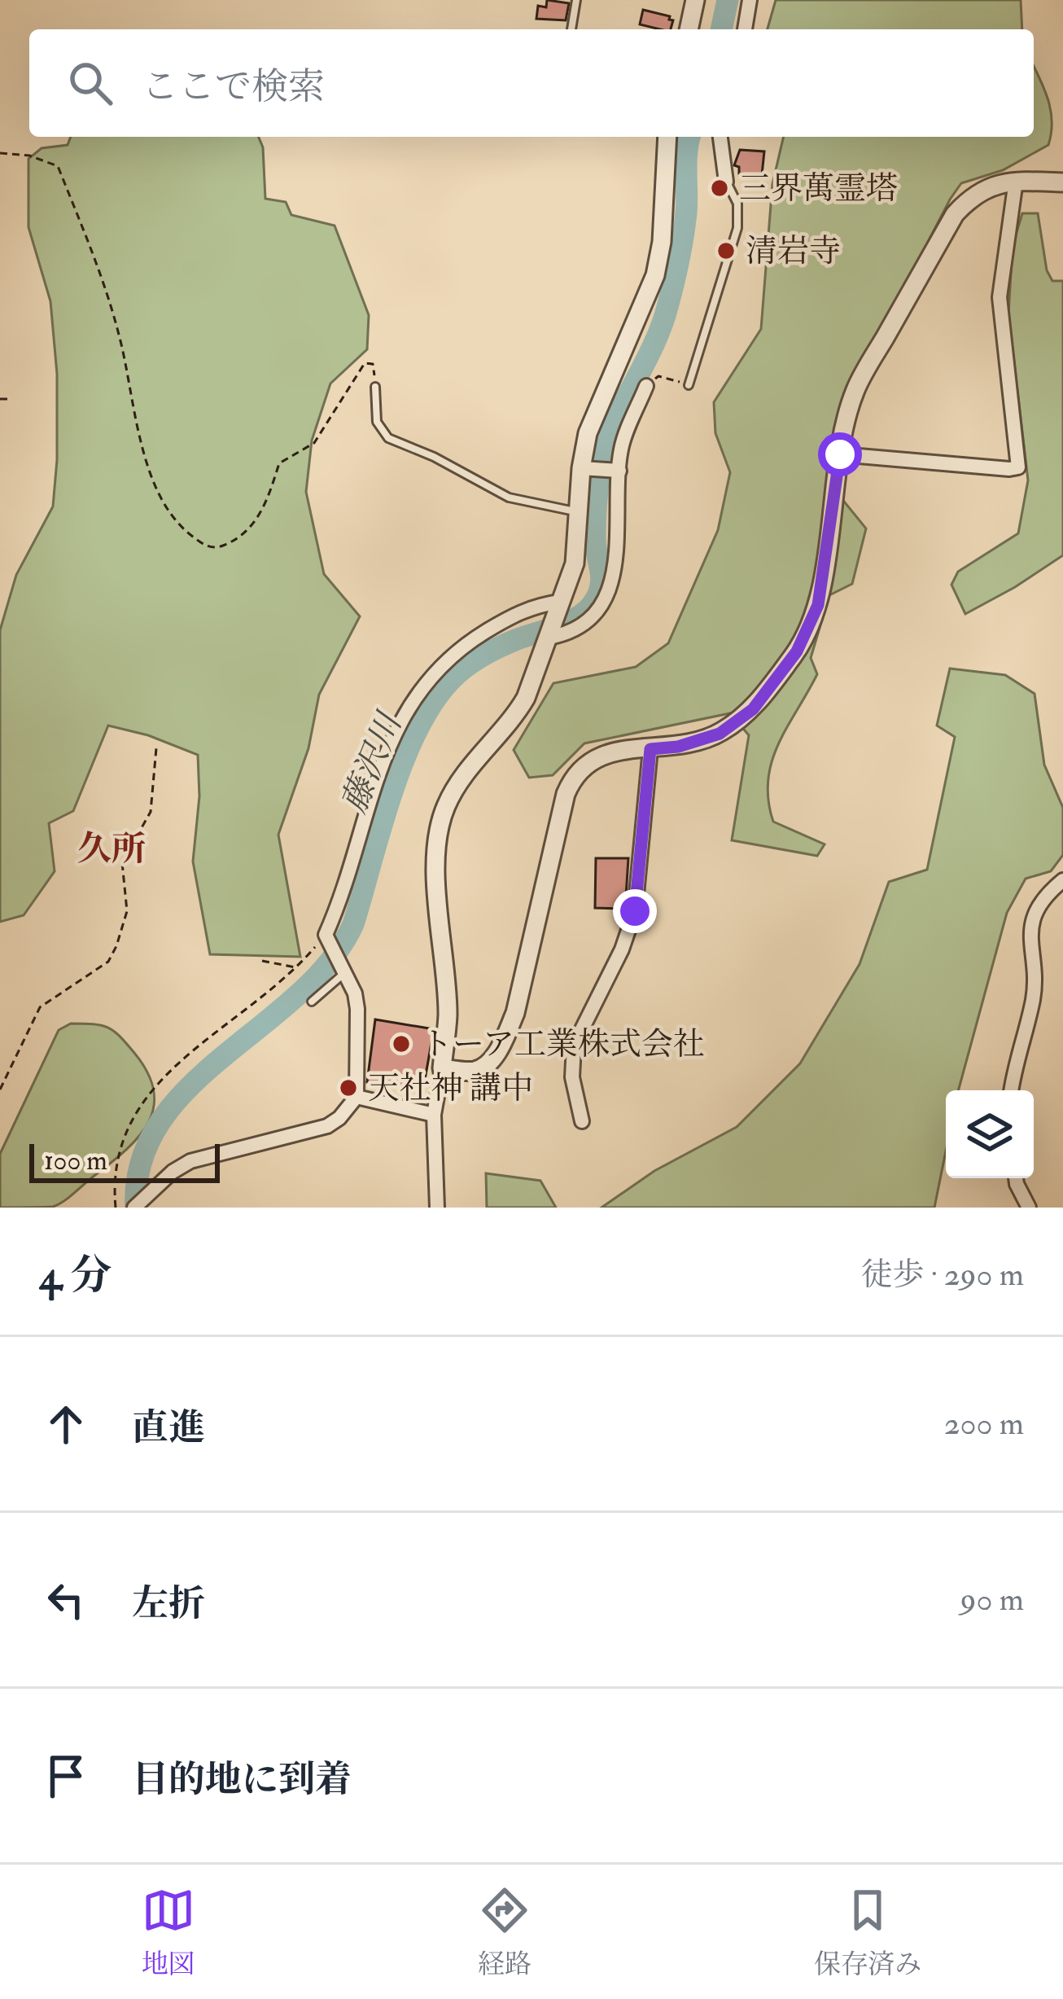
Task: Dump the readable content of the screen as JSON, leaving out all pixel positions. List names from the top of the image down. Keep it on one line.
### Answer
{"districts":["久所"],"water":["藤沢川"],"places":["三界萬霊塔","清岩寺","トーア工業株式会社","天社神 講中"],"scale_bar":"100 m","page":{"search":"ここで検索","scale":"100 m","heading":["4 分","徒歩 · 290 m"],"list":[["直進","200 m"],["左折","90 m"],"目的地に到着"],"nav":["地図","経路","保存済み"]}}
